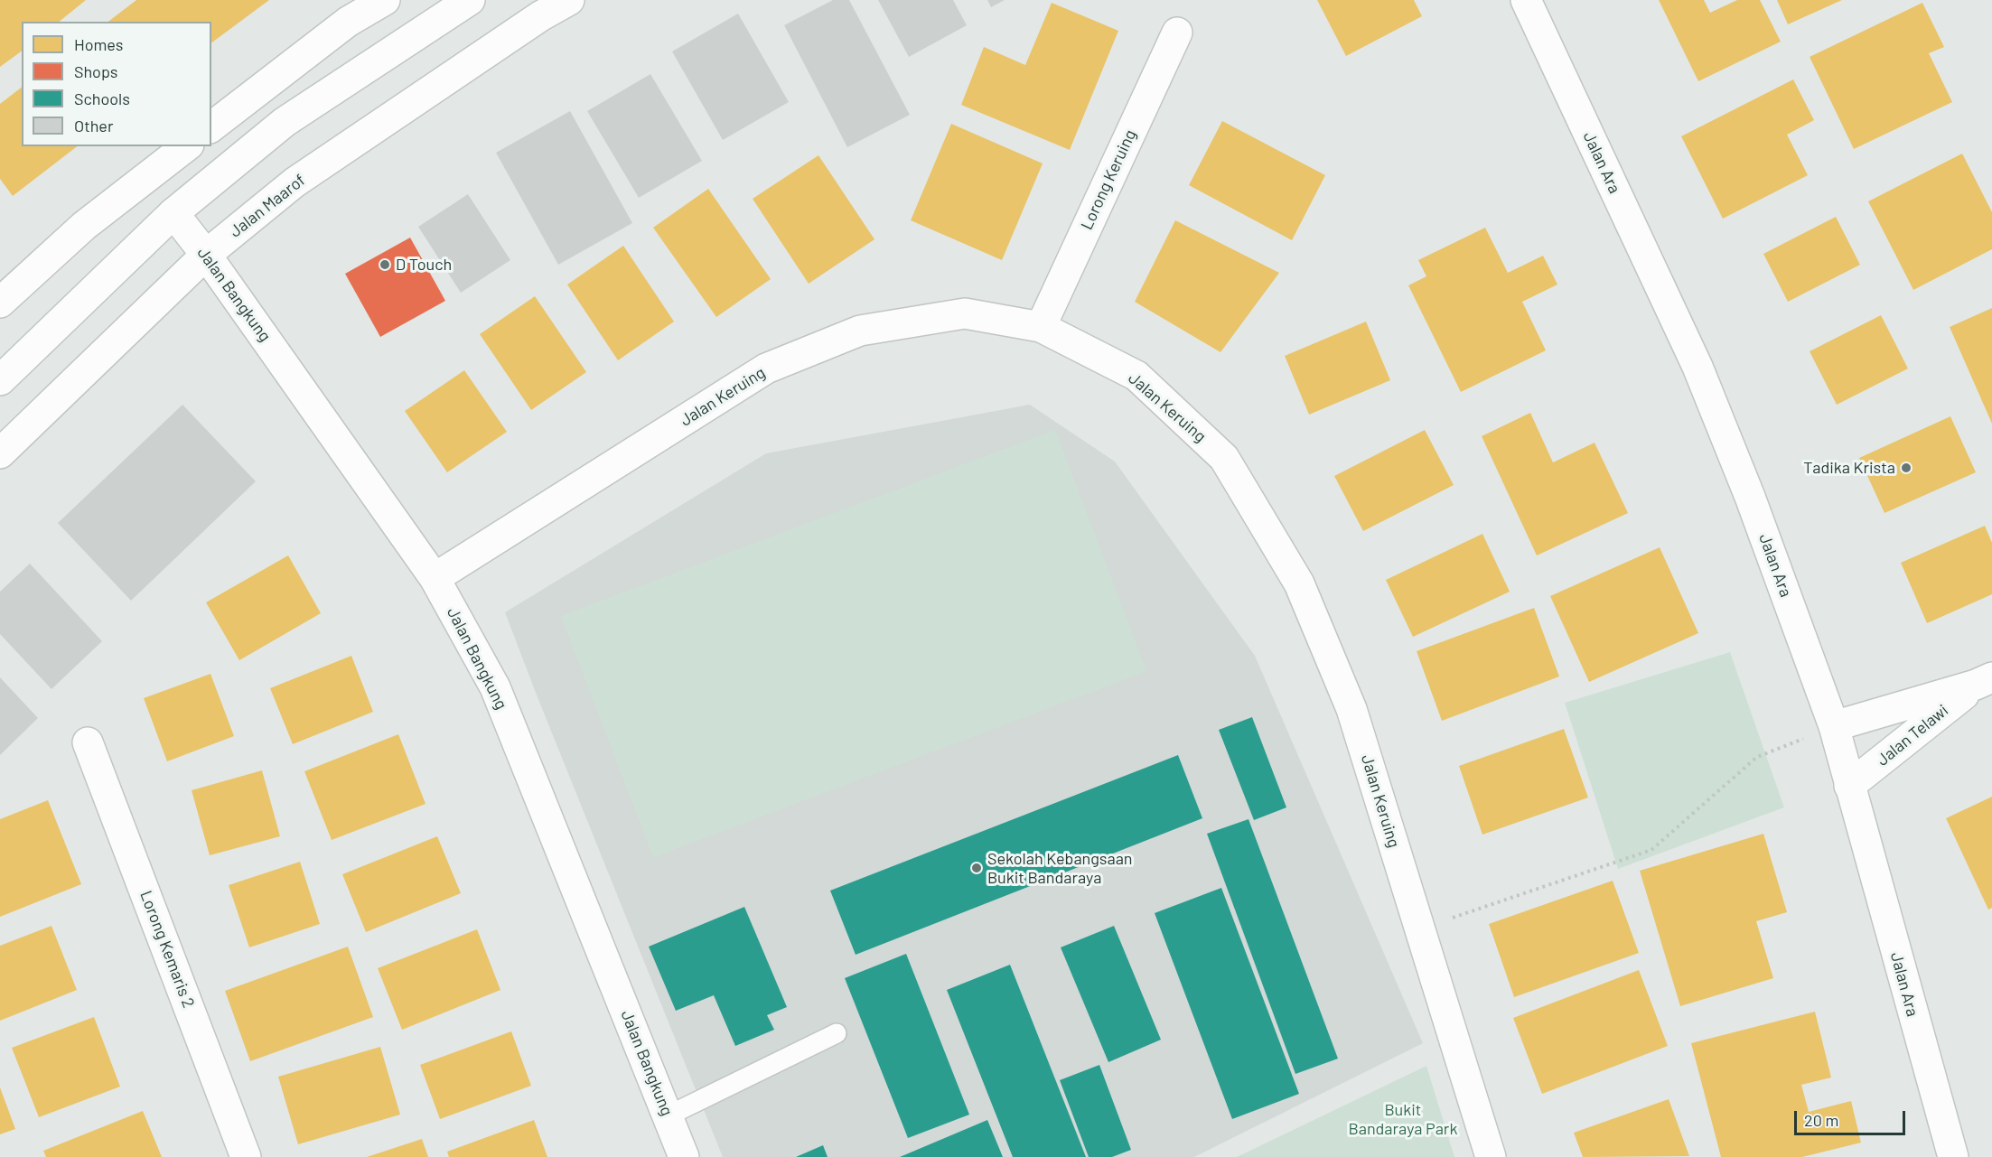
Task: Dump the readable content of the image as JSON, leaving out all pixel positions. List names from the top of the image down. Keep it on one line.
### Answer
{"streets":{"street":["Jalan Ara","Lorong Keruing","Jalan Maarof","Jalan Bangkung","Jalan Keruing","Jalan Telawi","Lorong Kemaris 2"]},"crossings":[["Jalan Ara","Jalan Telawi"],["Lorong Keruing","Jalan Keruing"],["Jalan Maarof","Jalan Bangkung"],["Jalan Bangkung","Jalan Keruing"]],"parks":["Bukit Bandaraya Park"],"places":["D Touch","Tadika Krista","Sekolah Kebangsaan Bukit Bandaraya"],"legend":["Homes","Shops","Schools","Other"],"scale_bar":"20 m"}
